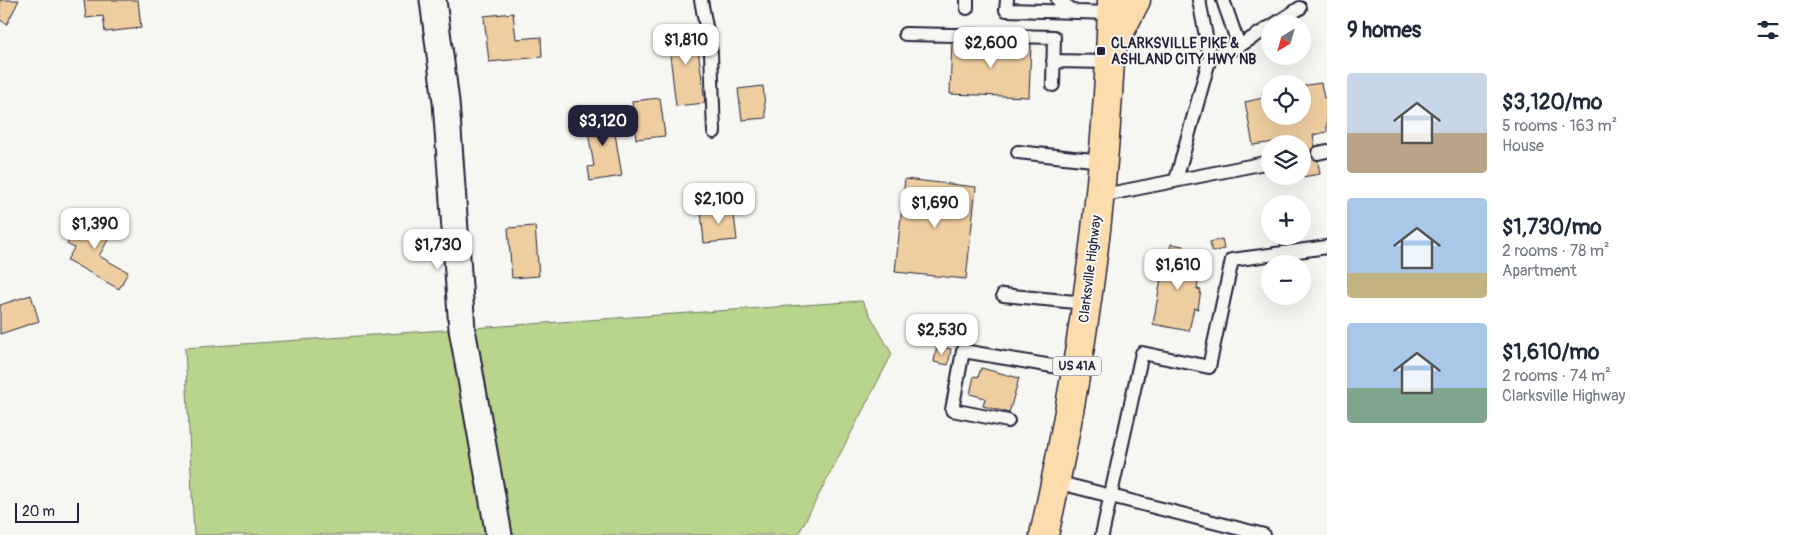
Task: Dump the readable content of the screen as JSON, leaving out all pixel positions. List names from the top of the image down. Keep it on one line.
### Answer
{"streets":{"main road":["Clarksville Highway","US 41A"]},"places":{"transit":["CLARKSVILLE PIKE & ASHLAND CITY HWY NB"]},"scale_bar":"20 m","north":"bottom left","page":{"heading":"9 homes","map_buttons":["+","−"],"price":["$1,810","$2,600","$3,120","$2,100","$1,690","$1,390","$1,730","$1,610","$2,530"],"list":[{"name":"$3,120/mo","note":"5 rooms · 163 m² · House"},{"name":"$1,730/mo","note":"2 rooms · 78 m² · Apartment"},{"name":"$1,610/mo","note":"2 rooms · 74 m² · Clarksville Highway"}],"scale":"20 m"}}
